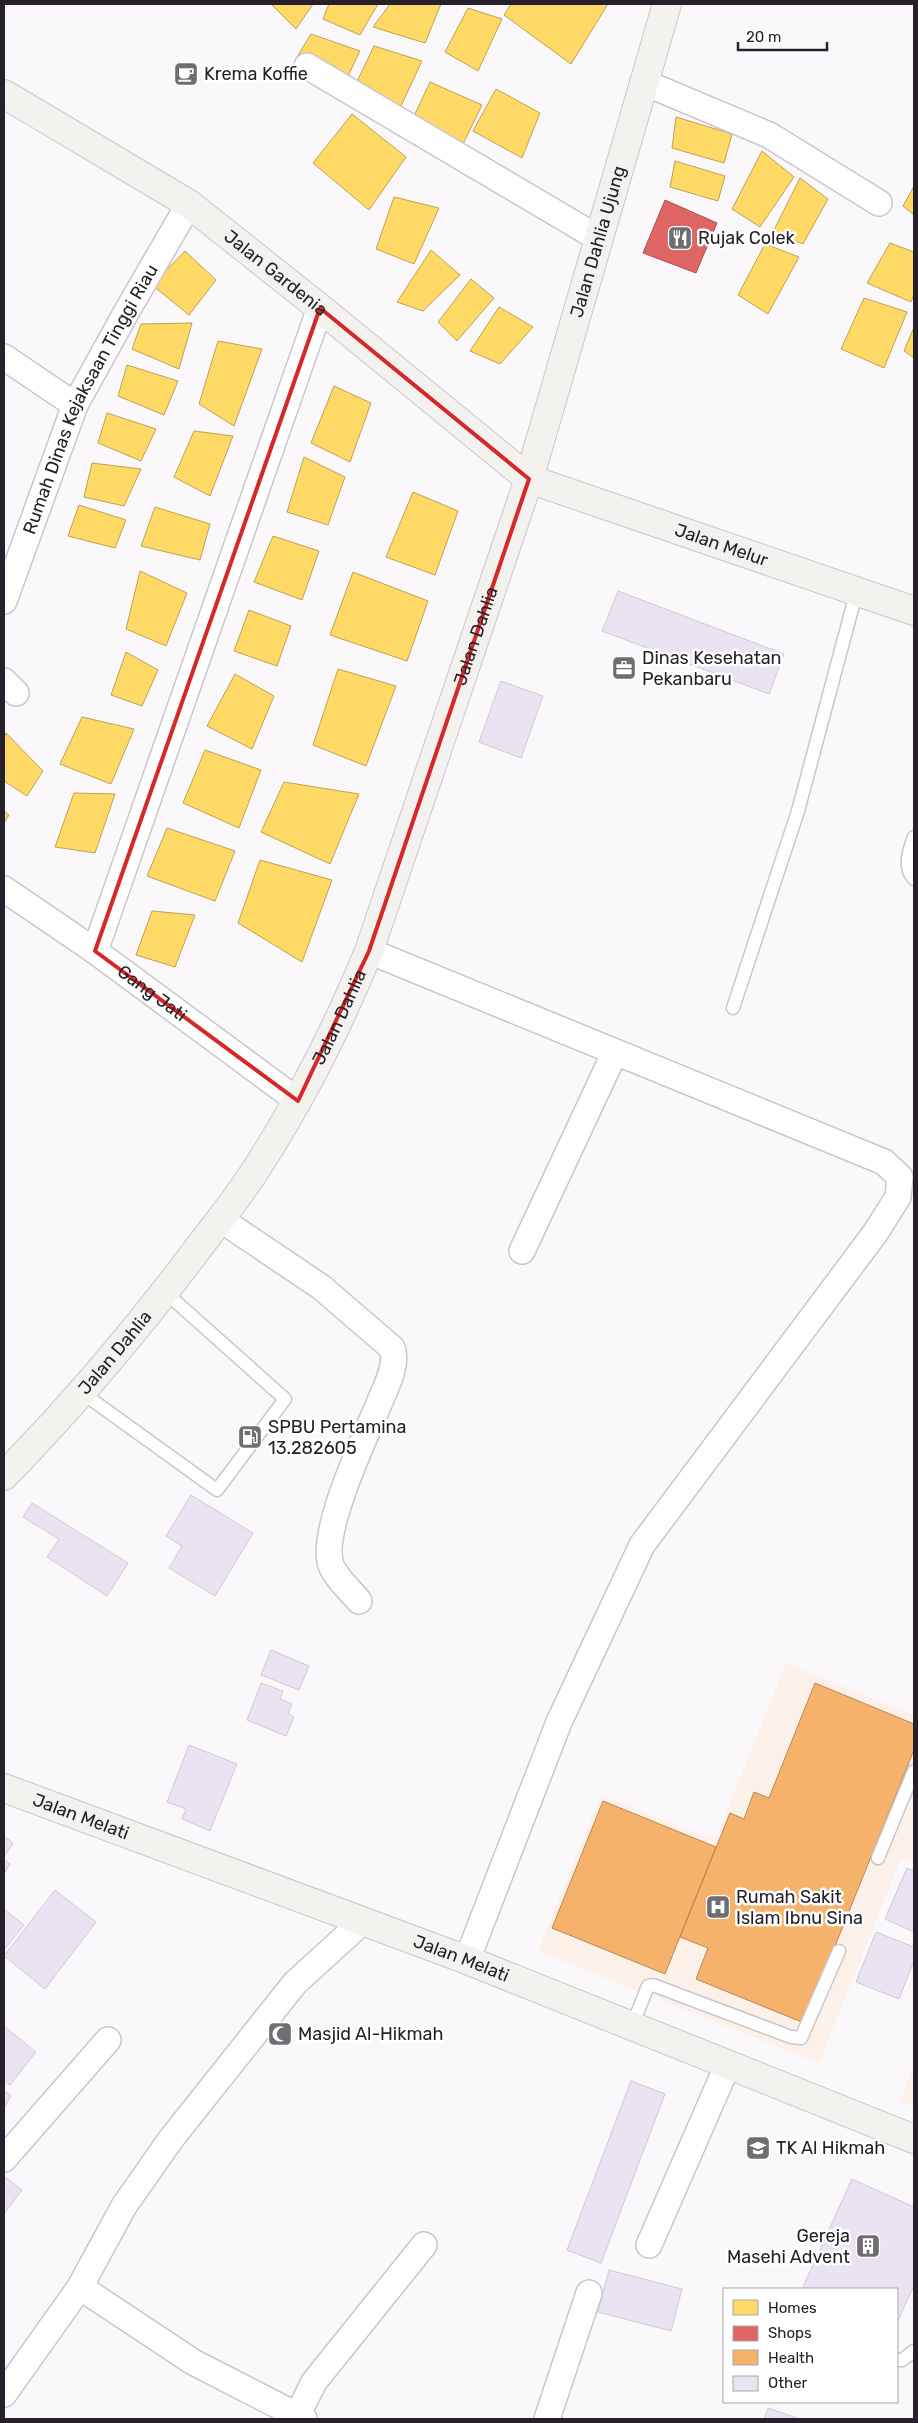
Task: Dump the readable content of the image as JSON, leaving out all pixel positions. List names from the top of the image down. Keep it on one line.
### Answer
{"streets":{"main road":["Jalan Dahlia Ujung","Jalan Gardenia","Jalan Melur","Jalan Dahlia","Jalan Melati"],"street":["Rumah Dinas Kejaksaan Tinggi Riau","Gang Jati"]},"crossings":[["Jalan Dahlia Ujung","Jalan Gardenia"],["Jalan Dahlia Ujung","Jalan Melur"],["Jalan Dahlia Ujung","Jalan Dahlia"],["Jalan Gardenia","Rumah Dinas Kejaksaan Tinggi Riau"],["Jalan Gardenia","Jalan Melur"],["Jalan Gardenia","Jalan Dahlia"],["Jalan Melur","Jalan Dahlia"],["Jalan Dahlia","Gang Jati"]],"places":{"cafe":["Krema Koffie"],"restaurant":["Rujak Colek"],"office":["Dinas Kesehatan Pekanbaru"],"fuel station":["SPBU Pertamina 13.282605"],"hospital":["Rumah Sakit Islam Ibnu Sina"],"mosque":["Masjid Al-Hikmah"],"school or university":["TK Al Hikmah"],"building":["Gereja Masehi Advent"]},"legend":["Homes","Shops","Health","Other"],"scale_bar":"20 m"}
